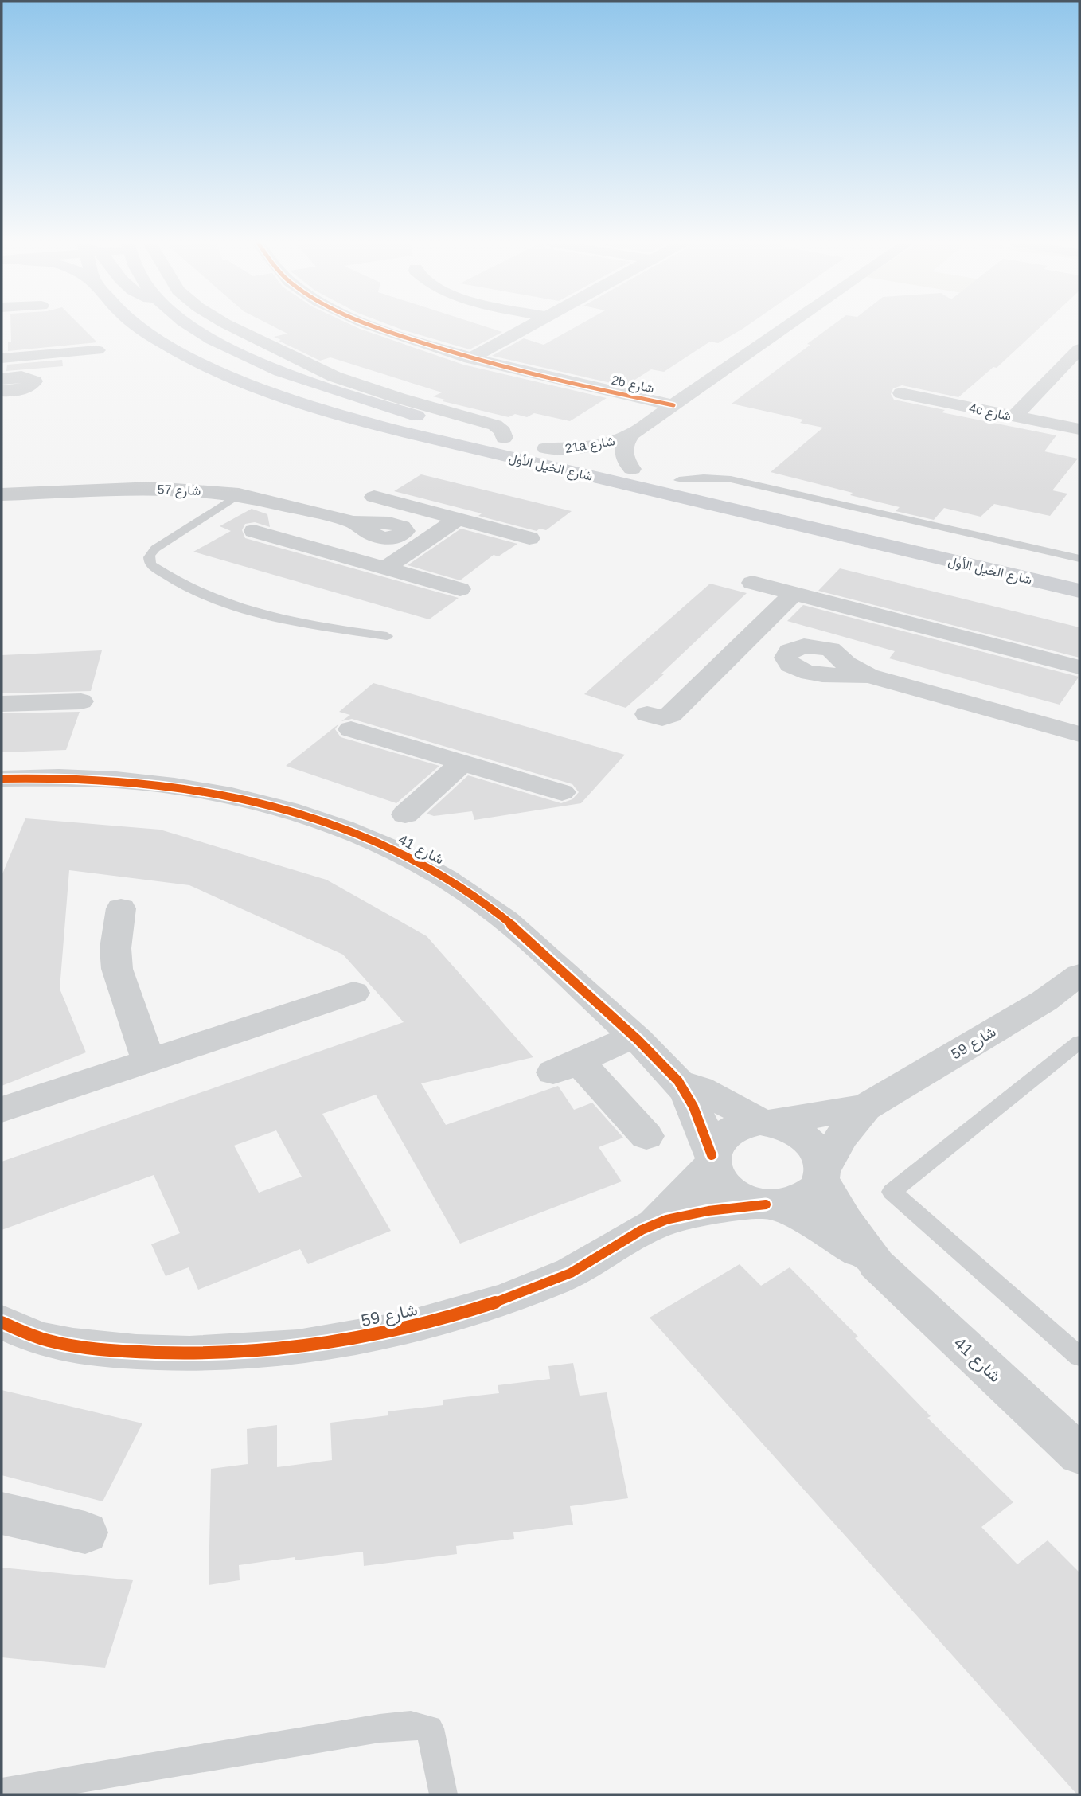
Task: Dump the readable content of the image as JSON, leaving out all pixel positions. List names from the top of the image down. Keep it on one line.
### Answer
{"streets":{"main road":["شارع الخيل الأول"],"street":["2b شارع","4c شارع","21a شارع","شارع 57","شارع 41","شارع 59"]},"crossings":[["2b شارع","21a شارع"],["21a شارع","شارع الخيل الأول"],["شارع 41","شارع 59"]]}
